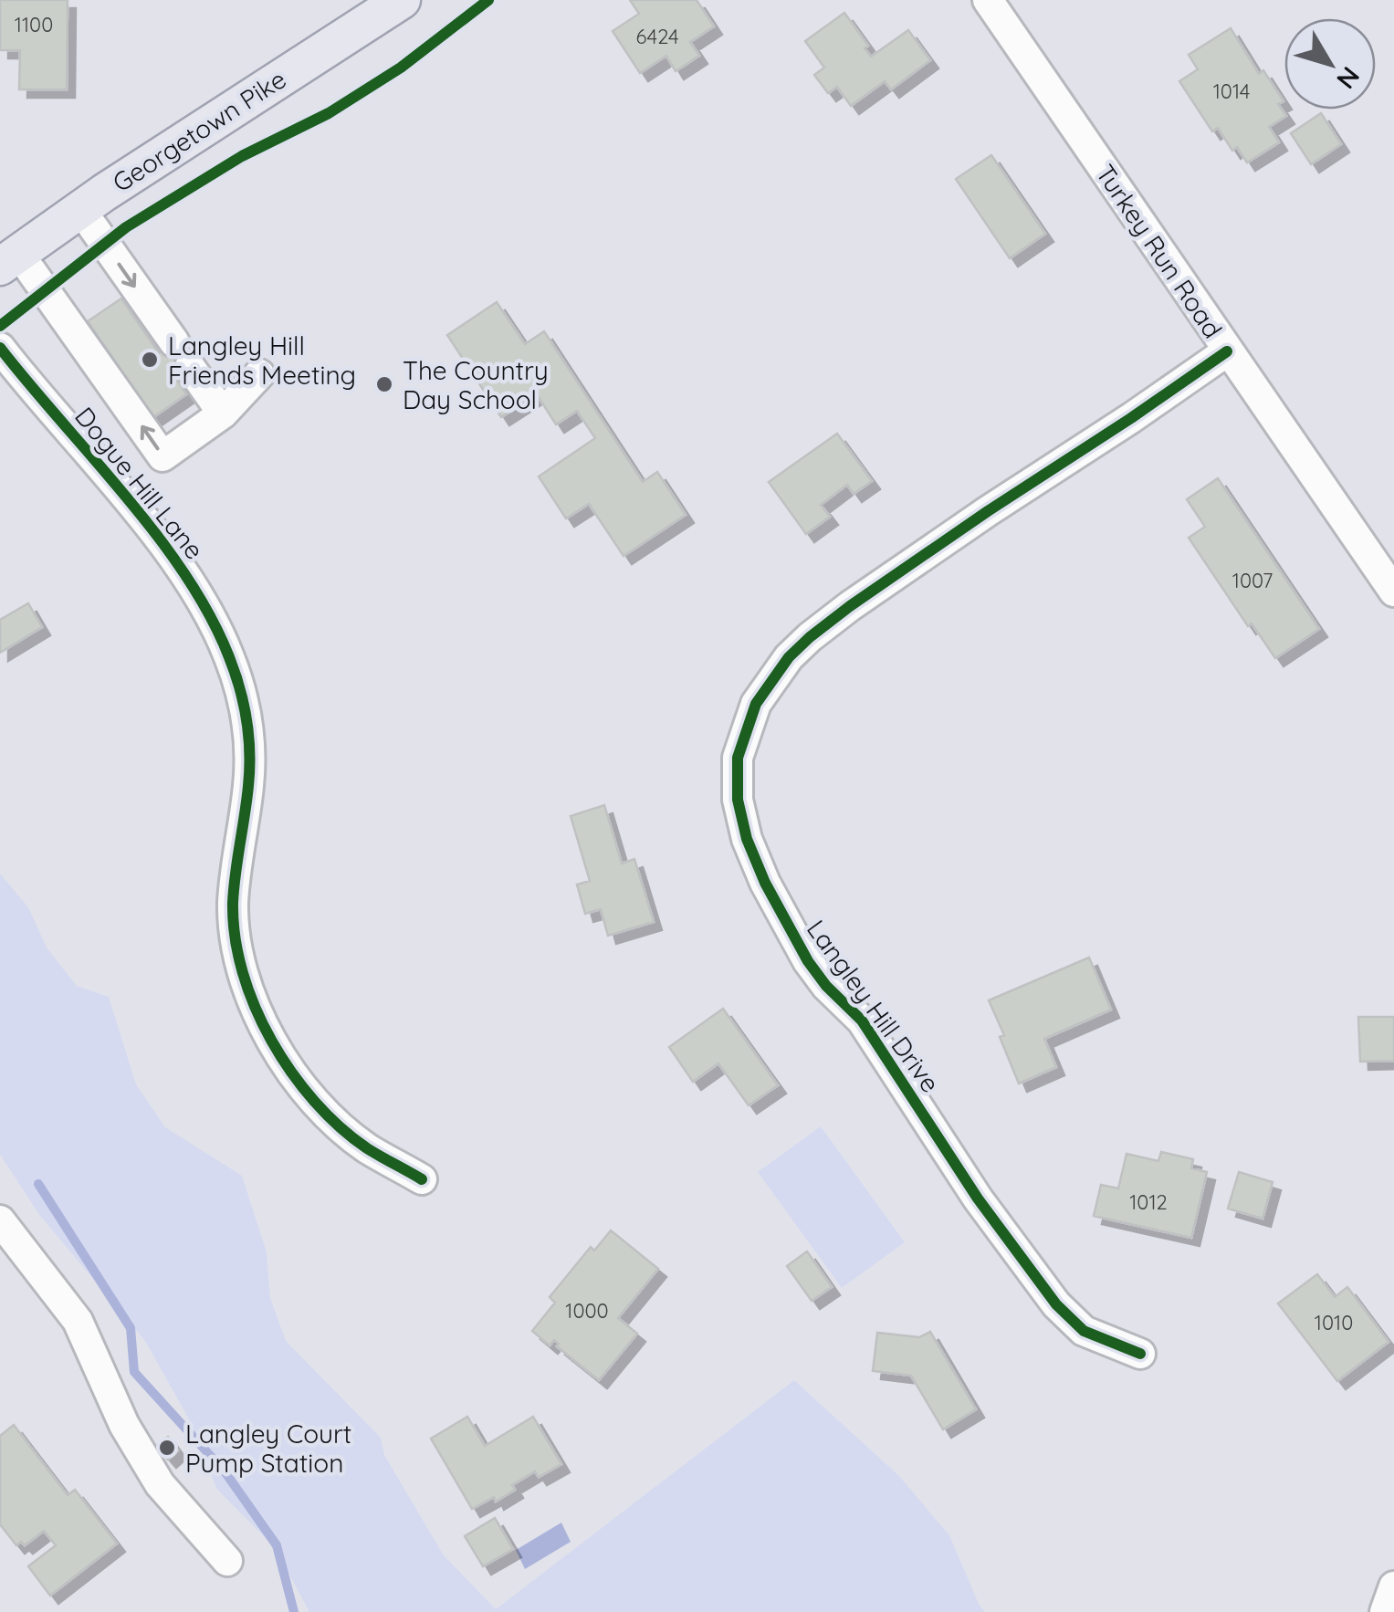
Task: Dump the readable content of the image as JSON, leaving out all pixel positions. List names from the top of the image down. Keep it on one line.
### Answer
{"streets":{"main road":["Georgetown Pike"],"street":["Turkey Run Road","Dogue Hill Lane","Langley Hill Drive"]},"crossings":[["Turkey Run Road","Langley Hill Drive"]],"places":["Langley Hill Friends Meeting","The Country Day School","Langley Court Pump Station"],"house_numbers":["1100","6424","1014","1007","1012","1000","1010"],"north":"bottom right"}
